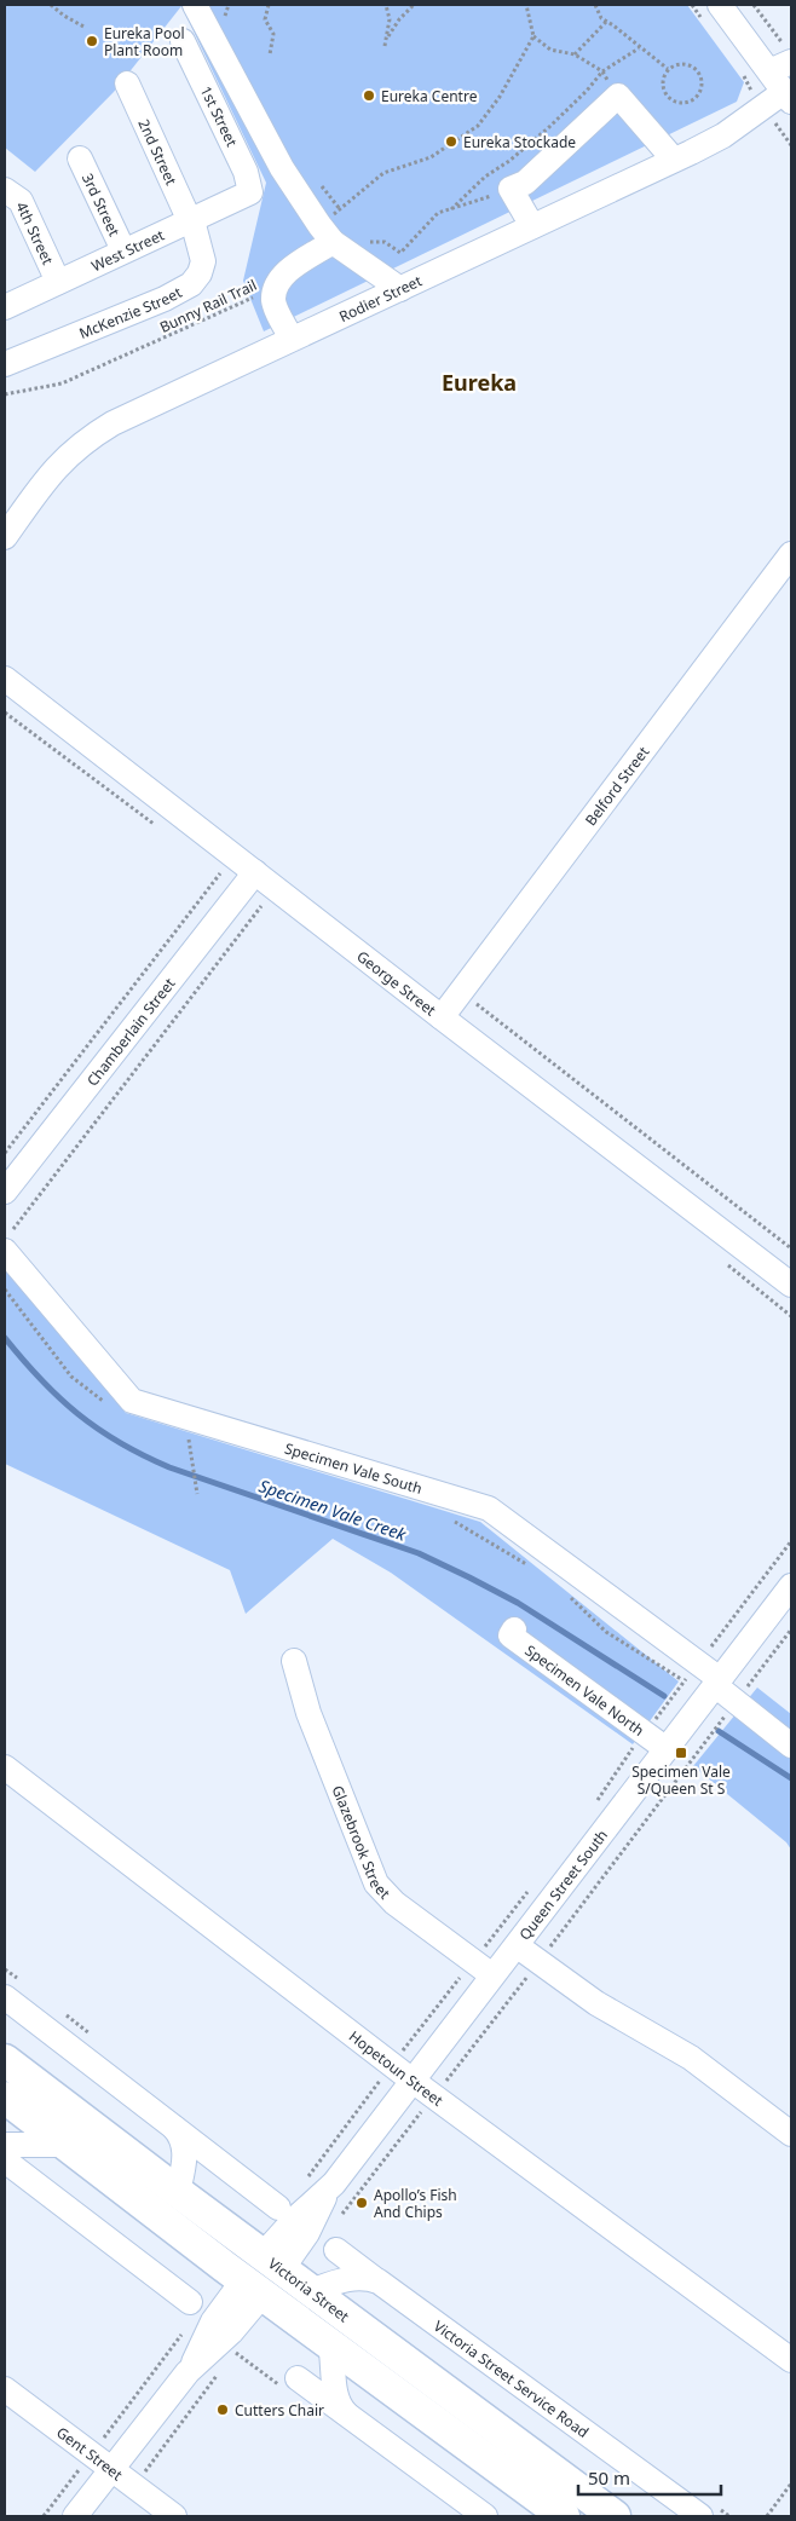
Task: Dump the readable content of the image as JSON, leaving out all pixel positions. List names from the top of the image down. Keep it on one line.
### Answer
{"streets":{"main road":["Queen Street South","Victoria Street"],"street":["1st Street","2nd Street","3rd Street","4th Street","West Street","Rodier Street","McKenzie Street","Belford Street","George Street","Chamberlain Street","Specimen Vale South","Specimen Vale North","Glazebrook Street","Hopetoun Street","Victoria Street Service Road","Gent Street"],"path":["Bunny Rail Trail"]},"crossings":[["1st Street","West Street"],["2nd Street","West Street"],["2nd Street","McKenzie Street"],["3rd Street","West Street"],["4th Street","West Street"],["West Street","McKenzie Street"],["Belford Street","George Street"],["George Street","Chamberlain Street"],["Specimen Vale South","Queen Street South"],["Specimen Vale North","Queen Street South"],["Glazebrook Street","Queen Street South"],["Queen Street South","Hopetoun Street"],["Queen Street South","Victoria Street"]],"districts":["Eureka"],"water":["Specimen Vale Creek"],"places":{"other":["Eureka Pool Plant Room","Eureka Centre","Eureka Stockade","Apollo’s Fish And Chips","Cutters Chair"],"transit":["Specimen Vale S/Queen St S"]},"scale_bar":"50 m"}
